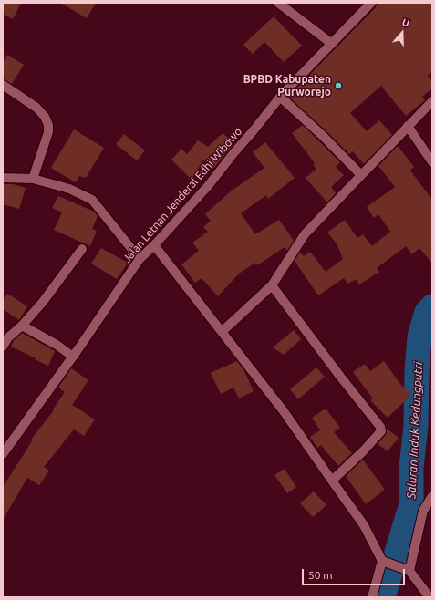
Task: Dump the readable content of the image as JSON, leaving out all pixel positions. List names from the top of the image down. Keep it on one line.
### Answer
{"streets":{"street":["Jalan Letnan Jenderal Edhi Wibowo"]},"water":["Saluran Induk Kedungputri"],"places":["BPBD Kabupaten Purworejo"],"scale_bar":"50 m","north":"top"}
